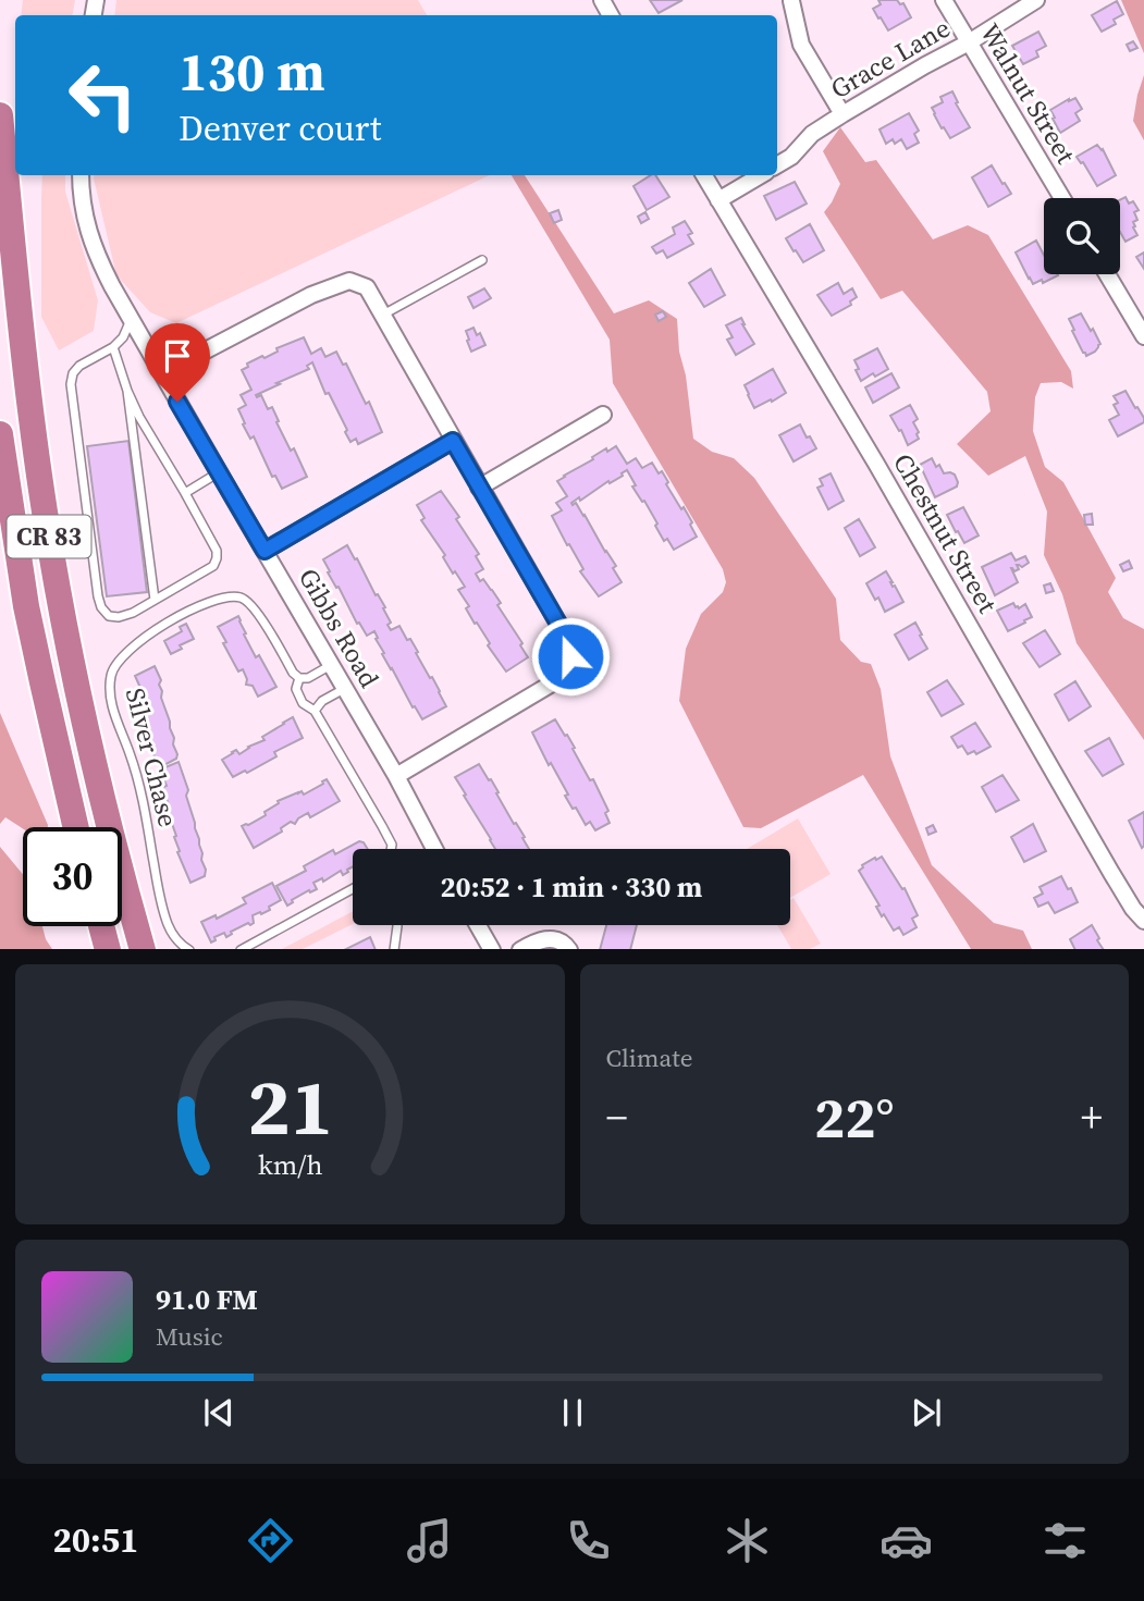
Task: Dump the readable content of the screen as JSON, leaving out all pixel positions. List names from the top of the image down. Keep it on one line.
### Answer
{"streets":{"highway":["CR 83"],"street":["Grace Lane","Walnut Street","Chestnut Street","Gibbs Road"],"lane":["Silver Chase"]},"crossings":[["Grace Lane","Walnut Street"]],"page":{"turn":["130 m","Denver court"],"limit":"30","trip":"20:52 · 1 min · 330 m","tile":"Climate","heat":["−","22°","+"],"song":["91.0 FM","Music"],"tabs":"20:51","gauge":["21","km/h"]}}
